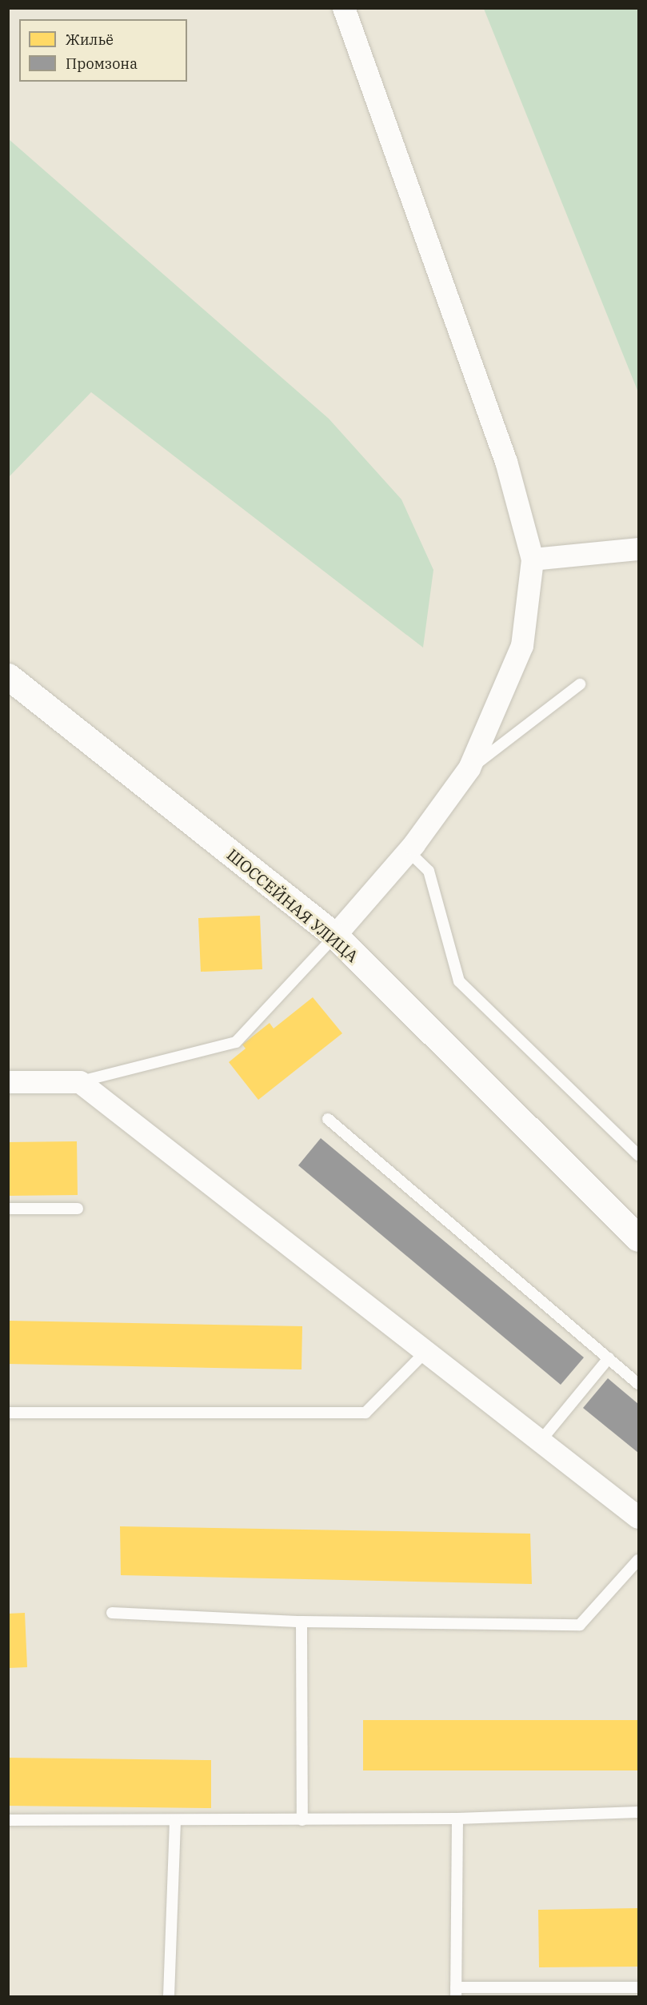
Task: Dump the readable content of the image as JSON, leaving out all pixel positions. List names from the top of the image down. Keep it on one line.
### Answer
{"streets":{"main road":["ШОССЕЙНАЯ УЛИЦА"]},"legend":["Жильё","Промзона"]}
